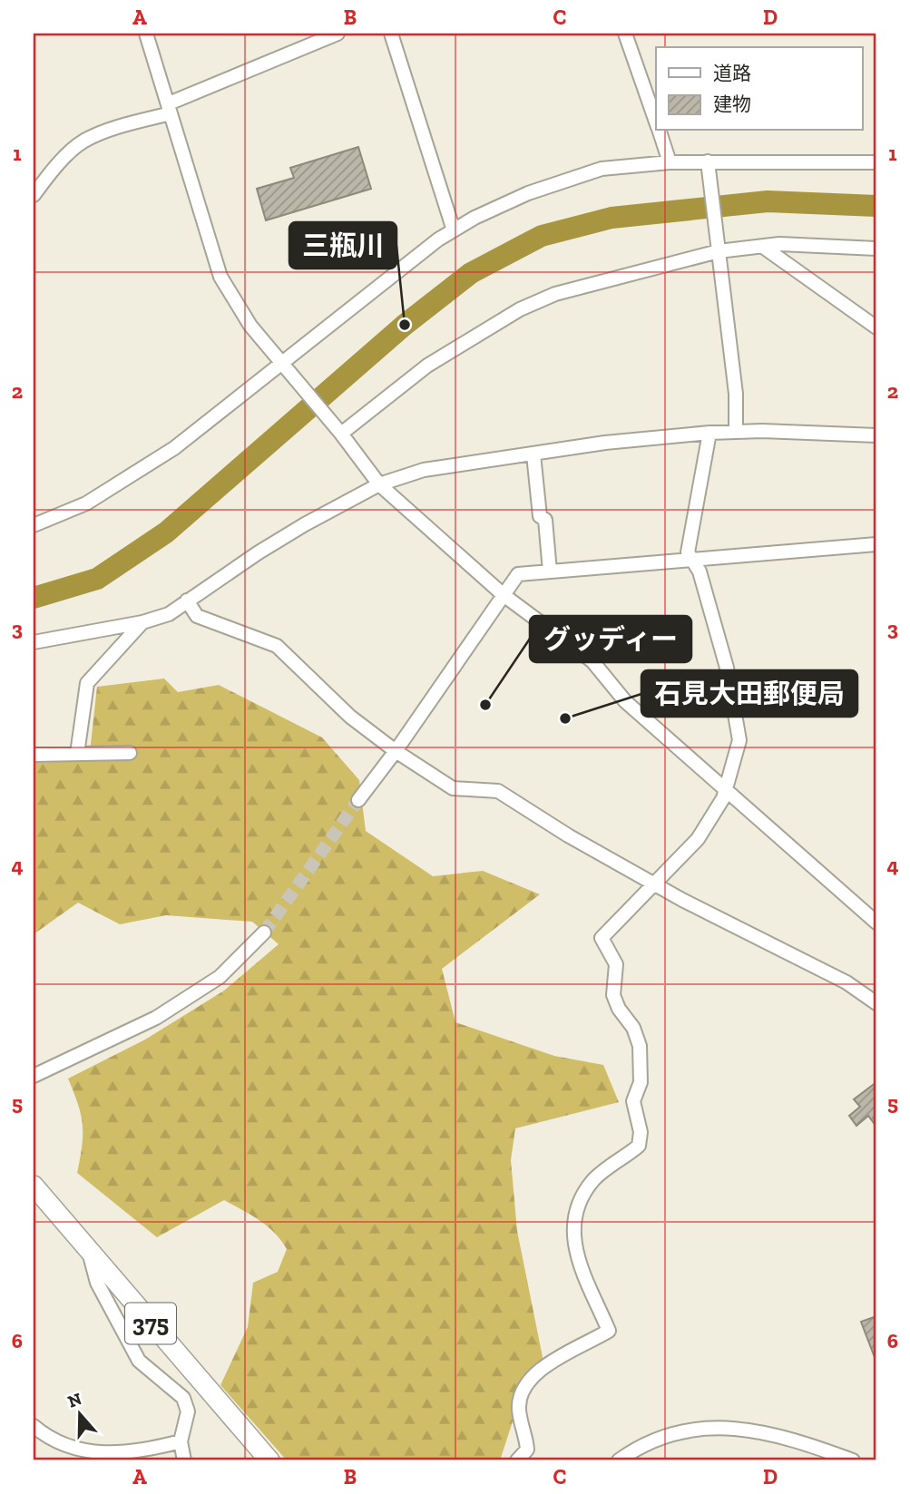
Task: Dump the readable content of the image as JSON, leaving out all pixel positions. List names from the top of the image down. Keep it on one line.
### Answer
{"streets":{"highway":["375"]},"places":["三瓶川","グッディー","石見大田郵便局"],"legend":["道路","建物"],"north":"top","grid":{"columns":["A","B","C","D"],"rows":["1","2","3","4","5","6"]}}
